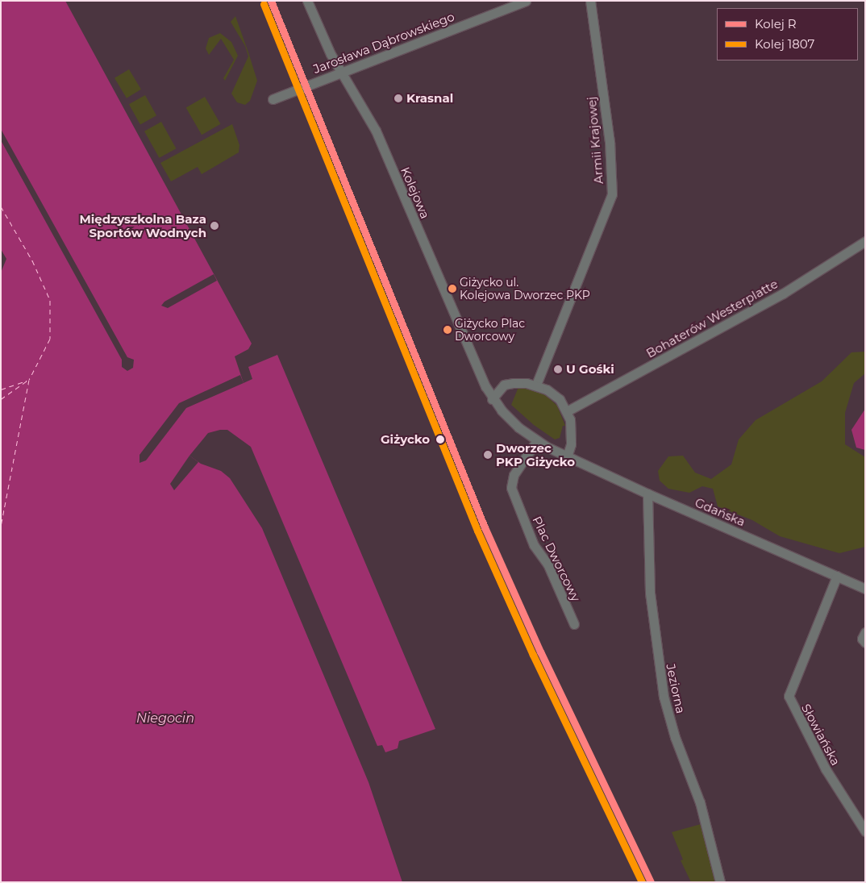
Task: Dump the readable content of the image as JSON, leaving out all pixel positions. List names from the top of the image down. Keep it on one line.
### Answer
{"streets":{"street":["Jarosława Dąbrowskiego","Armii Krajowej","Kolejowa","Bohaterów Westerplatte","Gdańska","Plac Dworcowy","Jeziorna","Słowiańska"]},"crossings":[["Jarosława Dąbrowskiego","Kolejowa"],["Gdańska","Jeziorna"],["Gdańska","Słowiańska"]],"water":["Niegocin"],"places":["Krasnal","Międzyszkolna Baza Sportów Wodnych","Giżycko ul. Kolejowa Dworzec PKP","Giżycko Plac Dworcowy","U Gośki","Giżycko","Dworzec PKP Giżycko"],"lines":["rail line R","rail line 1807"],"legend":["Kolej R","Kolej 1807"]}
